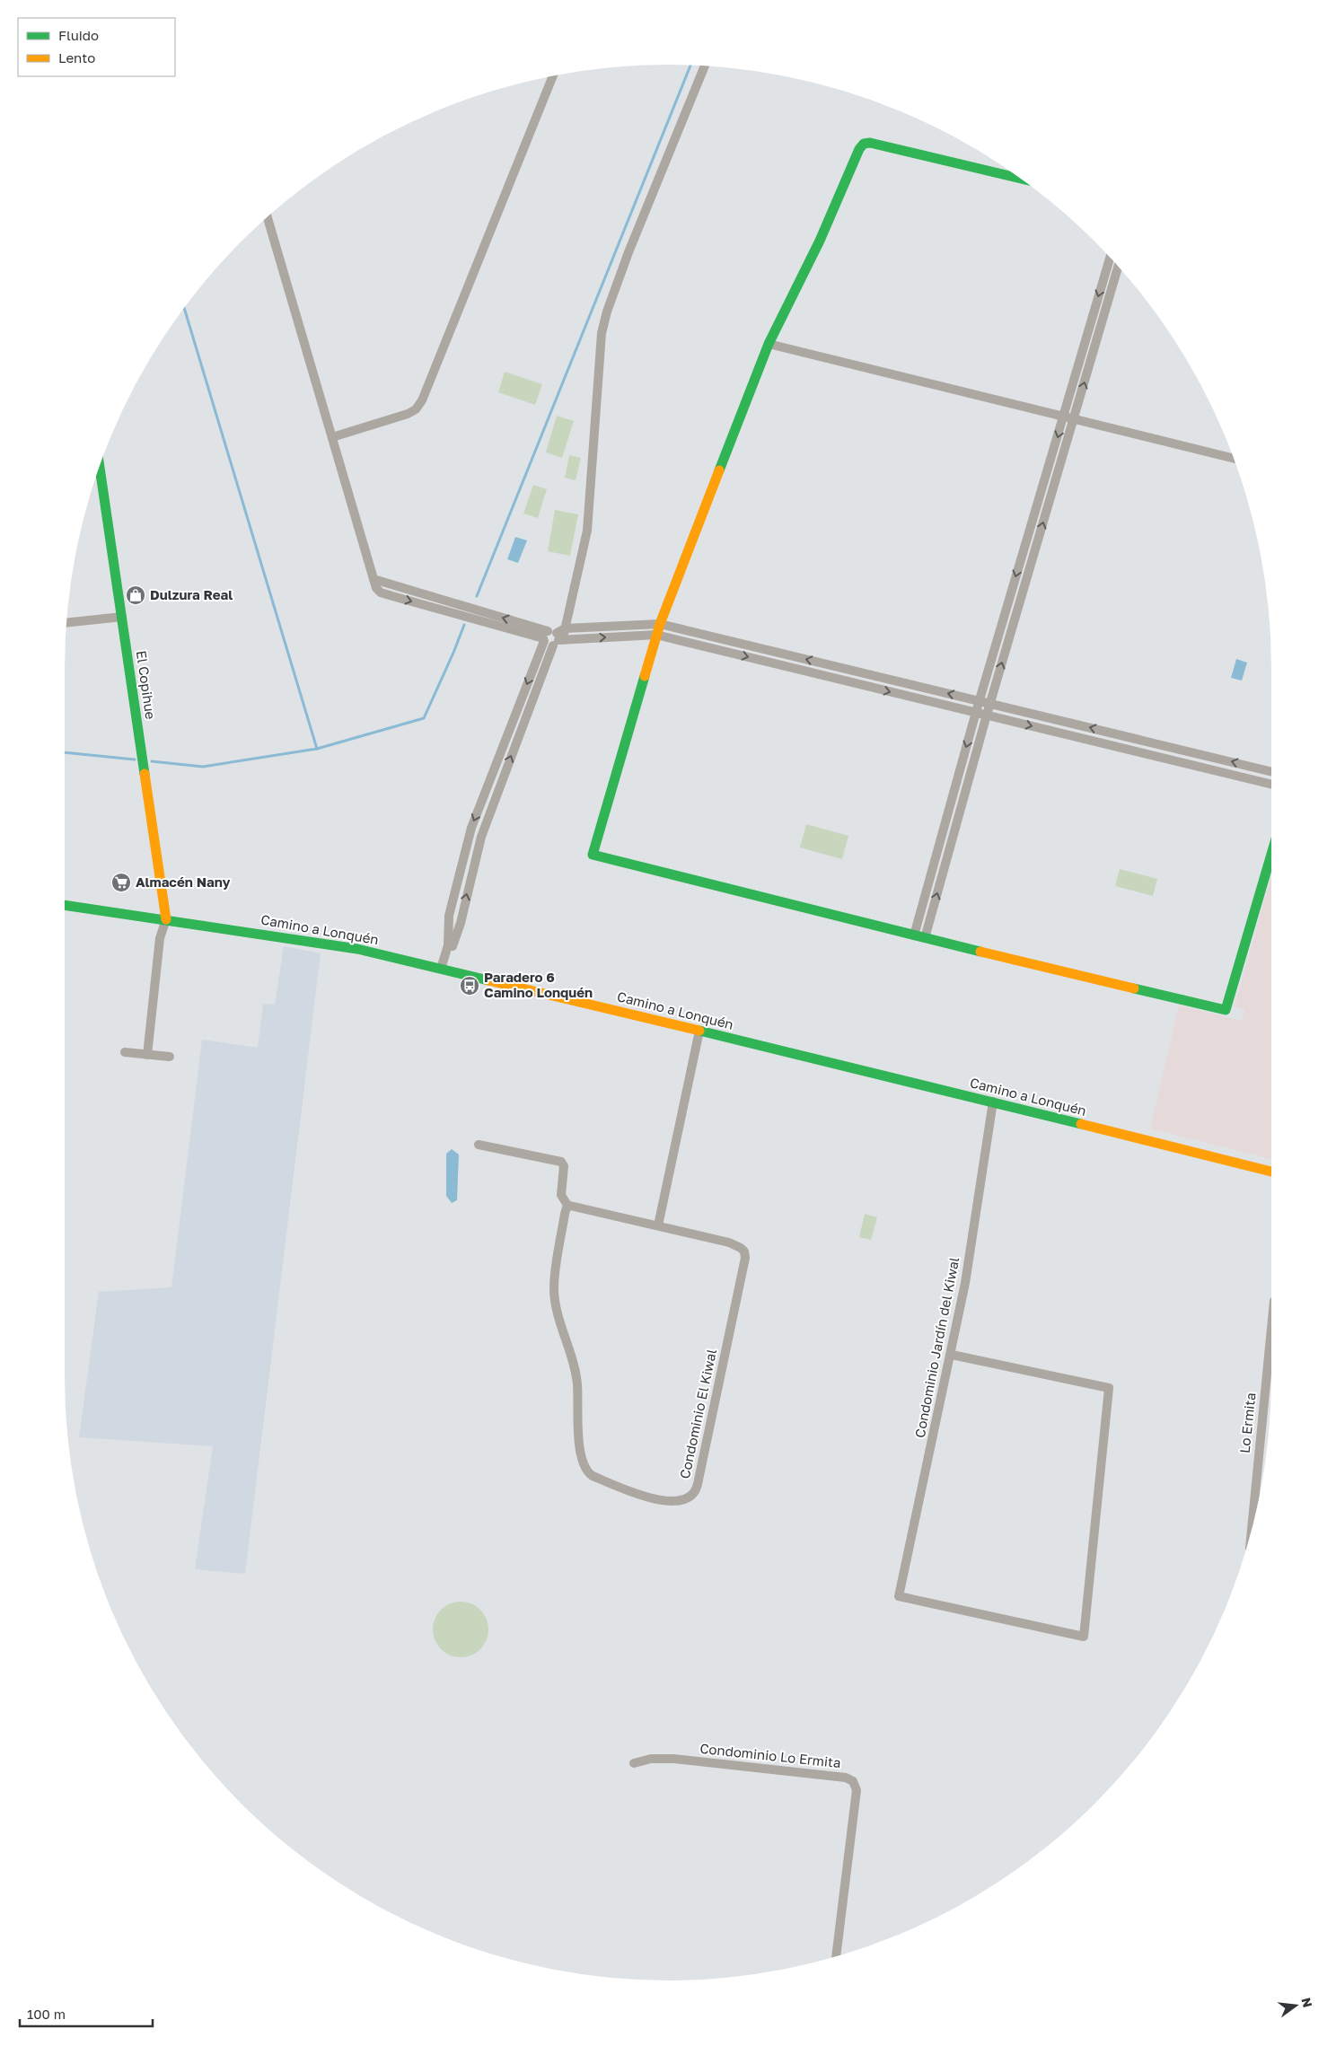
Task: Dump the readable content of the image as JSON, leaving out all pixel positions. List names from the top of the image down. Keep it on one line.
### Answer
{"streets":{"street":["El Copihue","Camino a Lonquén","Condominio Jardín del Kiwal","Condominio El Kiwal","Lo Ermita","Condominio Lo Ermita"]},"crossings":[["El Copihue","Camino a Lonquén"],["Camino a Lonquén","Condominio Jardín del Kiwal"]],"places":{"shop":["Dulzura Real"],"supermarket":["Almacén Nany"],"bus stop":["Paradero 6 Camino Lonquén"]},"legend":["Fluido","Lento"],"scale_bar":"100 m","north":"right"}
